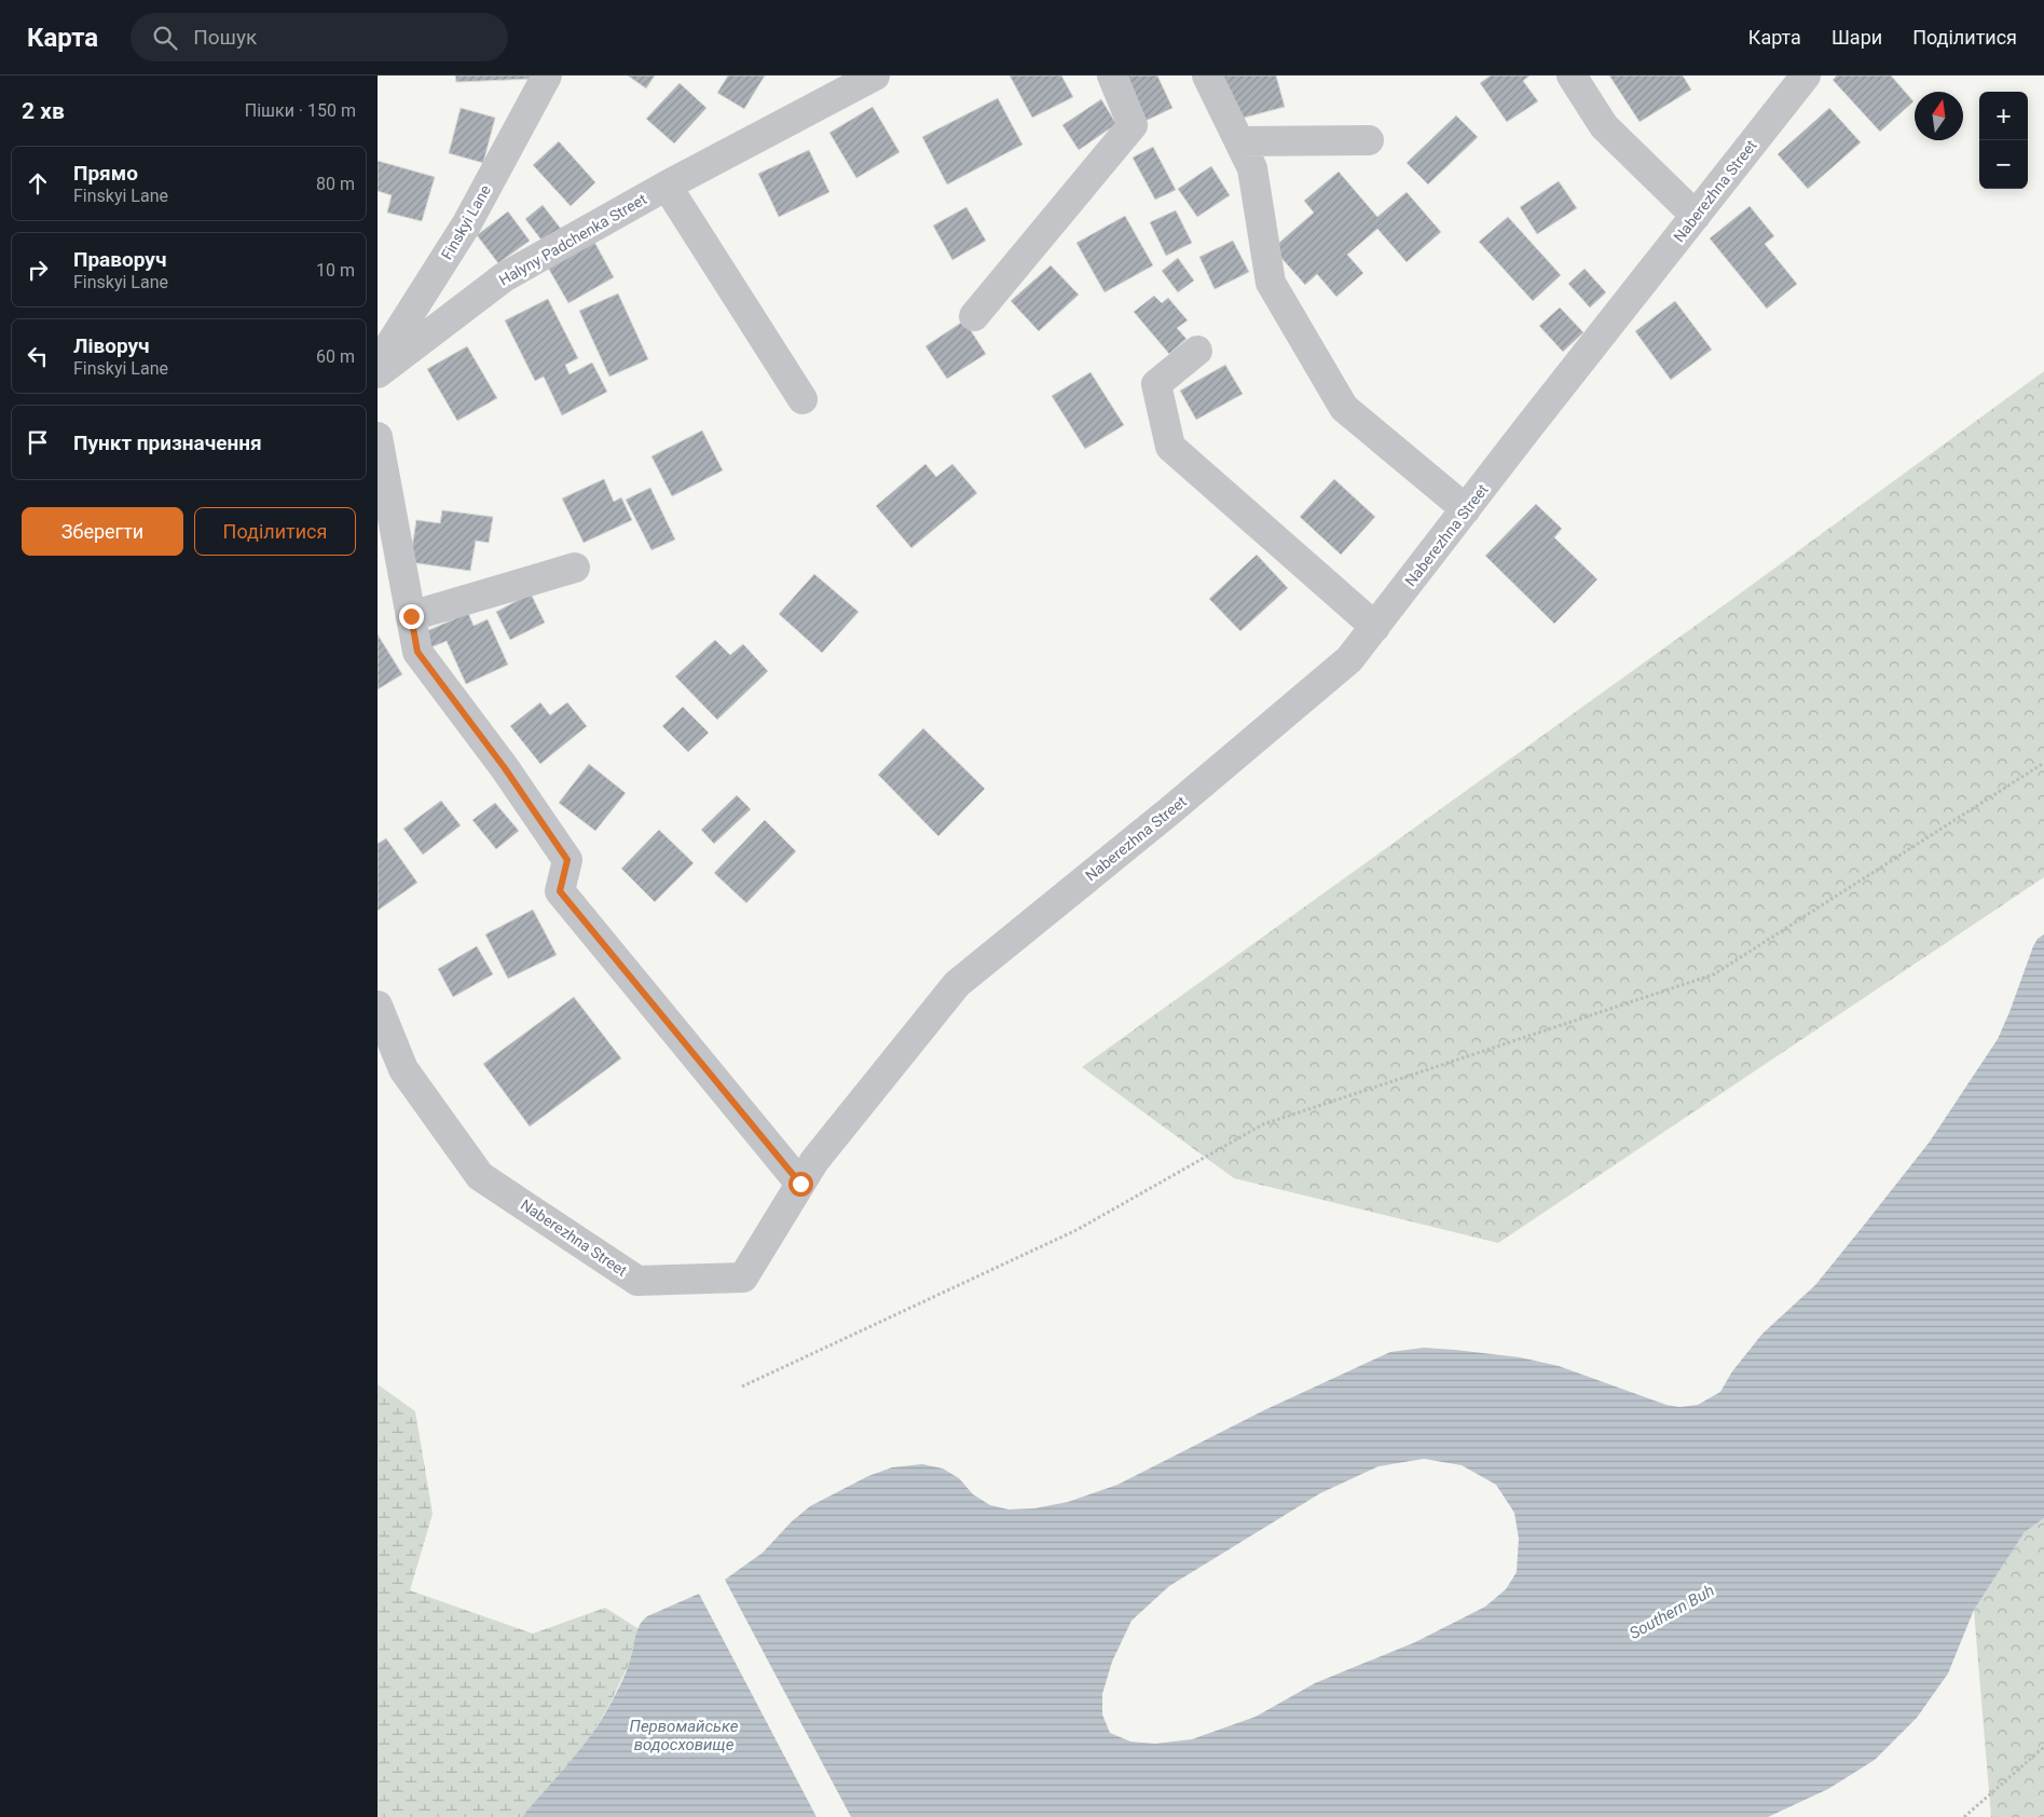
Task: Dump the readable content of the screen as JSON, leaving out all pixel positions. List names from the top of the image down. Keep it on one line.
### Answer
{"streets":{"street":["Naberezhna Street","Finskyi Lane","Halyny Padchenka Street"]},"water":["Southern Buh","Первомайське водосховище"],"north":"top","page":{"header":"Карта","search":"Пошук","nav":["Карта","Шари","Поділитися"],"heading":["2 хв","Пішки · 150 m"],"map_buttons":["+","−"],"list":[["Прямо","Finskyi Lane","80 m"],["Праворуч","Finskyi Lane","10 m"],["Ліворуч","Finskyi Lane","60 m"],"Пункт призначення"],"buttons":["Зберегти","Поділитися"]}}
